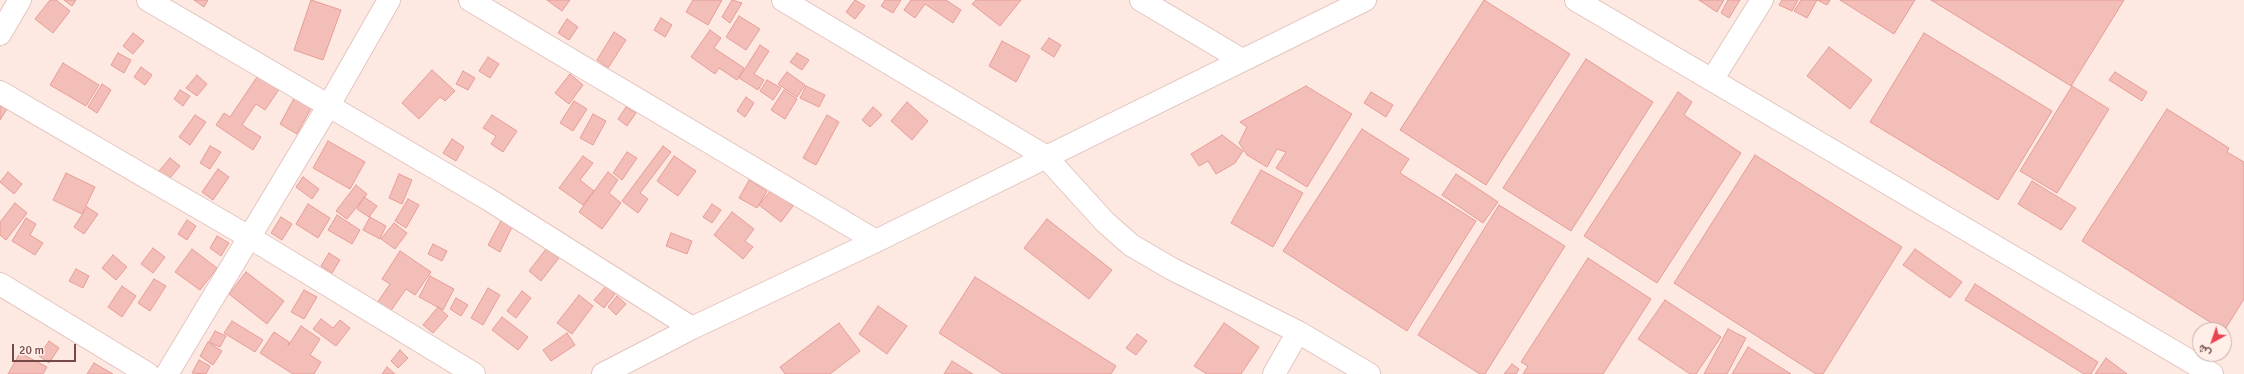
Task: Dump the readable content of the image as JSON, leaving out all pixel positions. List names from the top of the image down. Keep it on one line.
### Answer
{"scale_bar":"20 m","north":"bottom left"}
